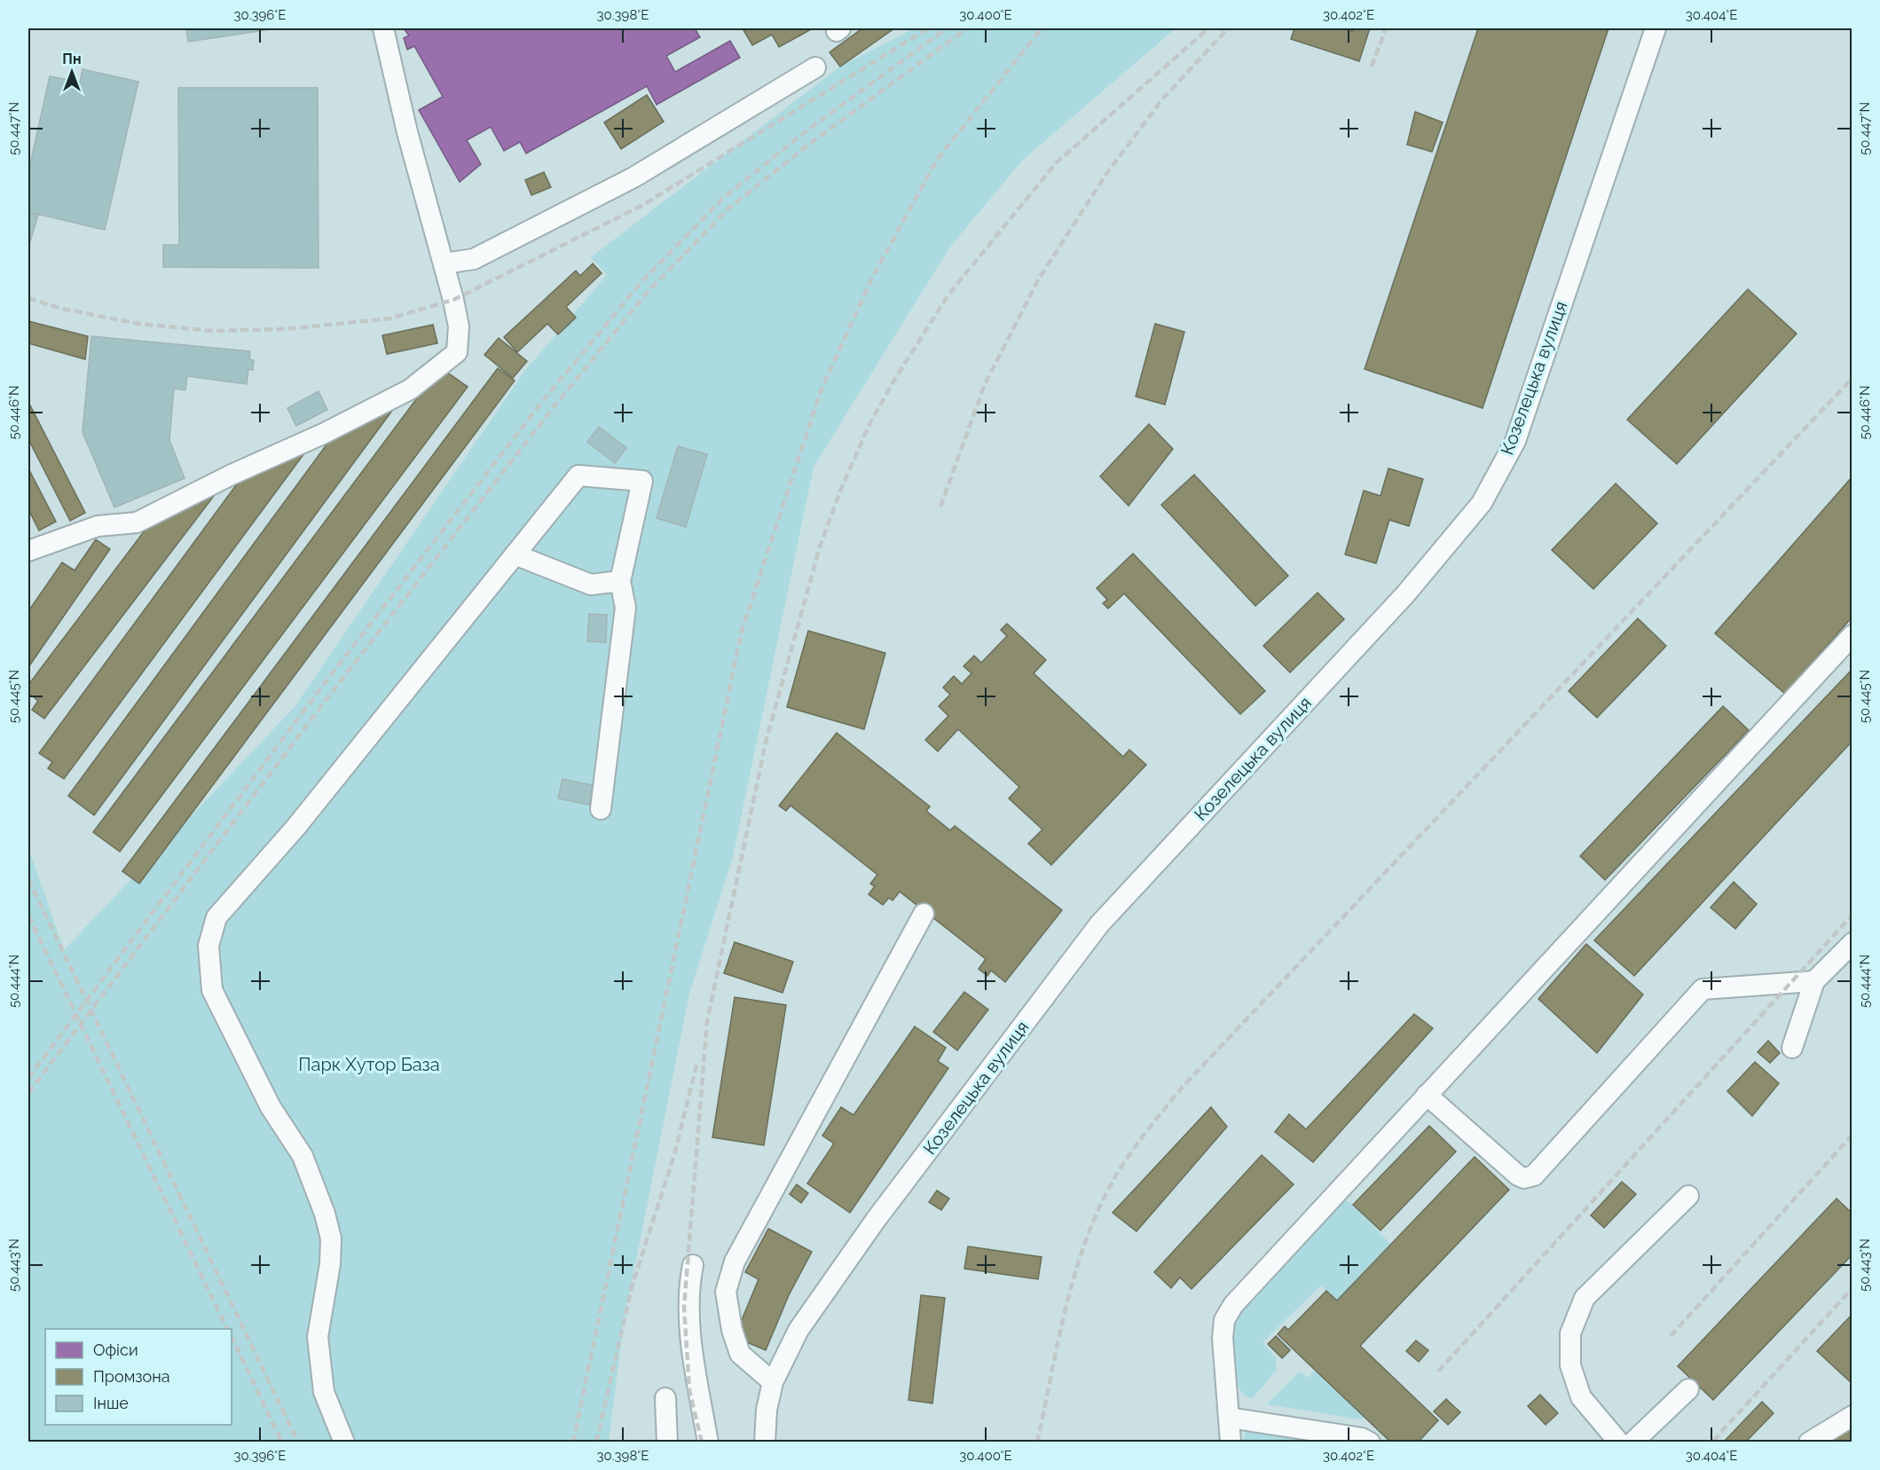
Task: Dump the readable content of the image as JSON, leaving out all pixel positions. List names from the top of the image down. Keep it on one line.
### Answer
{"streets":{"street":["Козелецька вулиця"]},"parks":["Парк Хутор База"],"legend":["Офіси","Промзона","Інше"],"north":"top","coordinates":["30.396°E","30.398°E","30.400°E","30.402°E","30.404°E","50.447°N","50.446°N","50.445°N","50.444°N","50.443°N"]}
